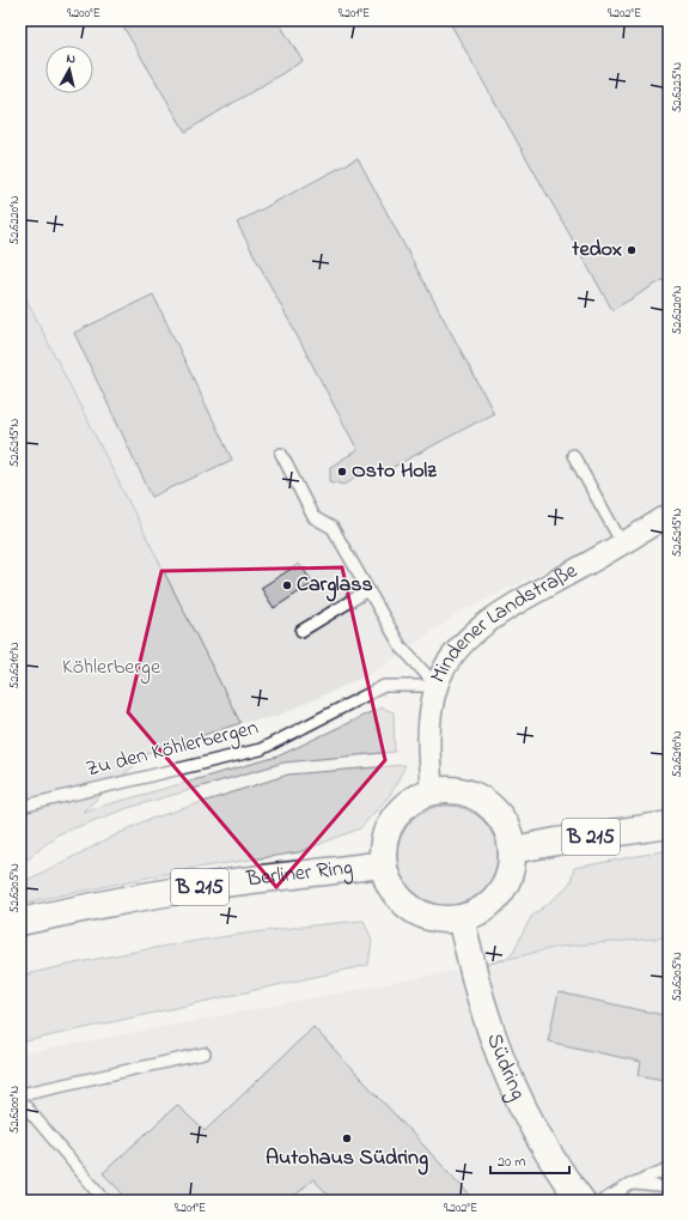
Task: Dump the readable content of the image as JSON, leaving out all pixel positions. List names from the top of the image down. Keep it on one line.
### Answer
{"streets":{"main road":["B 215","Berliner Ring","Südring"],"street":["Mindener Landstraße"],"lane":["Zu den Köhlerbergen"]},"crossings":[["Mindener Landstraße","Zu den Köhlerbergen"],["Mindener Landstraße","B 215"],["Mindener Landstraße","Berliner Ring"],["Mindener Landstraße","Südring"],["B 215","Berliner Ring"],["B 215","Südring"],["Berliner Ring","Südring"]],"parks":["Köhlerberge"],"places":["tedox","Osto Holz","Carglass","Autohaus Südring"],"scale_bar":"20 m","north":"top","coordinates":["9.200°E","9.201°E","9.202°E","52.6225°N","52.6220°N","52.6215°N","52.6210°N","52.6205°N","52.6200°N"]}
